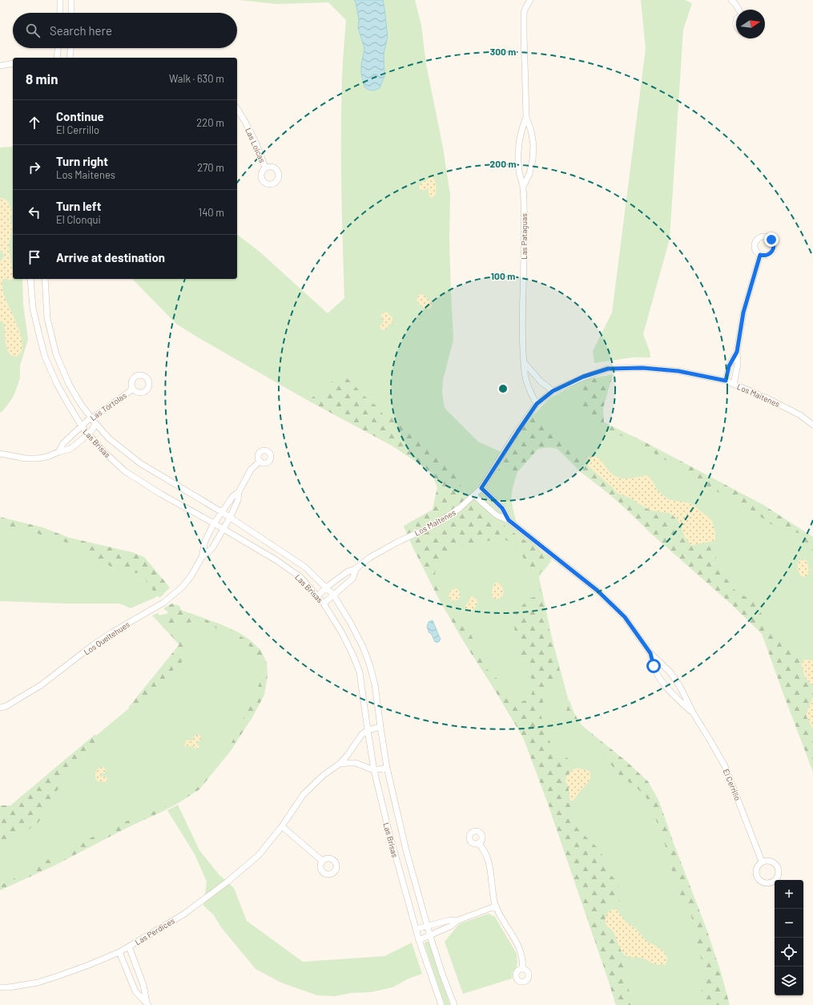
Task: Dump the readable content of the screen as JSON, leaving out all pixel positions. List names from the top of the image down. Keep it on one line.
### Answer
{"streets":{"street":["Las Loicas","Las Pataguas","Los Maitenes","Las Tórtolas","Las Brisas","Los Queltehues","El Cerrillo","Las Perdices"]},"crossings":[["Las Pataguas","Los Maitenes"],["Los Maitenes","Las Brisas"],["Los Maitenes","El Cerrillo"],["Las Tórtolas","Las Brisas"],["Las Brisas","Los Queltehues"],["Las Brisas","Las Perdices"]],"north":"right","page":{"search":"Search here","heading":["8 min","Walk · 630 m"],"list":[["Continue","El Cerrillo","220 m"],["Turn right","Los Maitenes","270 m"],["Turn left","El Clonqui","140 m"],"Arrive at destination"],"map_buttons":["+","−"]},"rings":["300 m","200 m","100 m"]}
